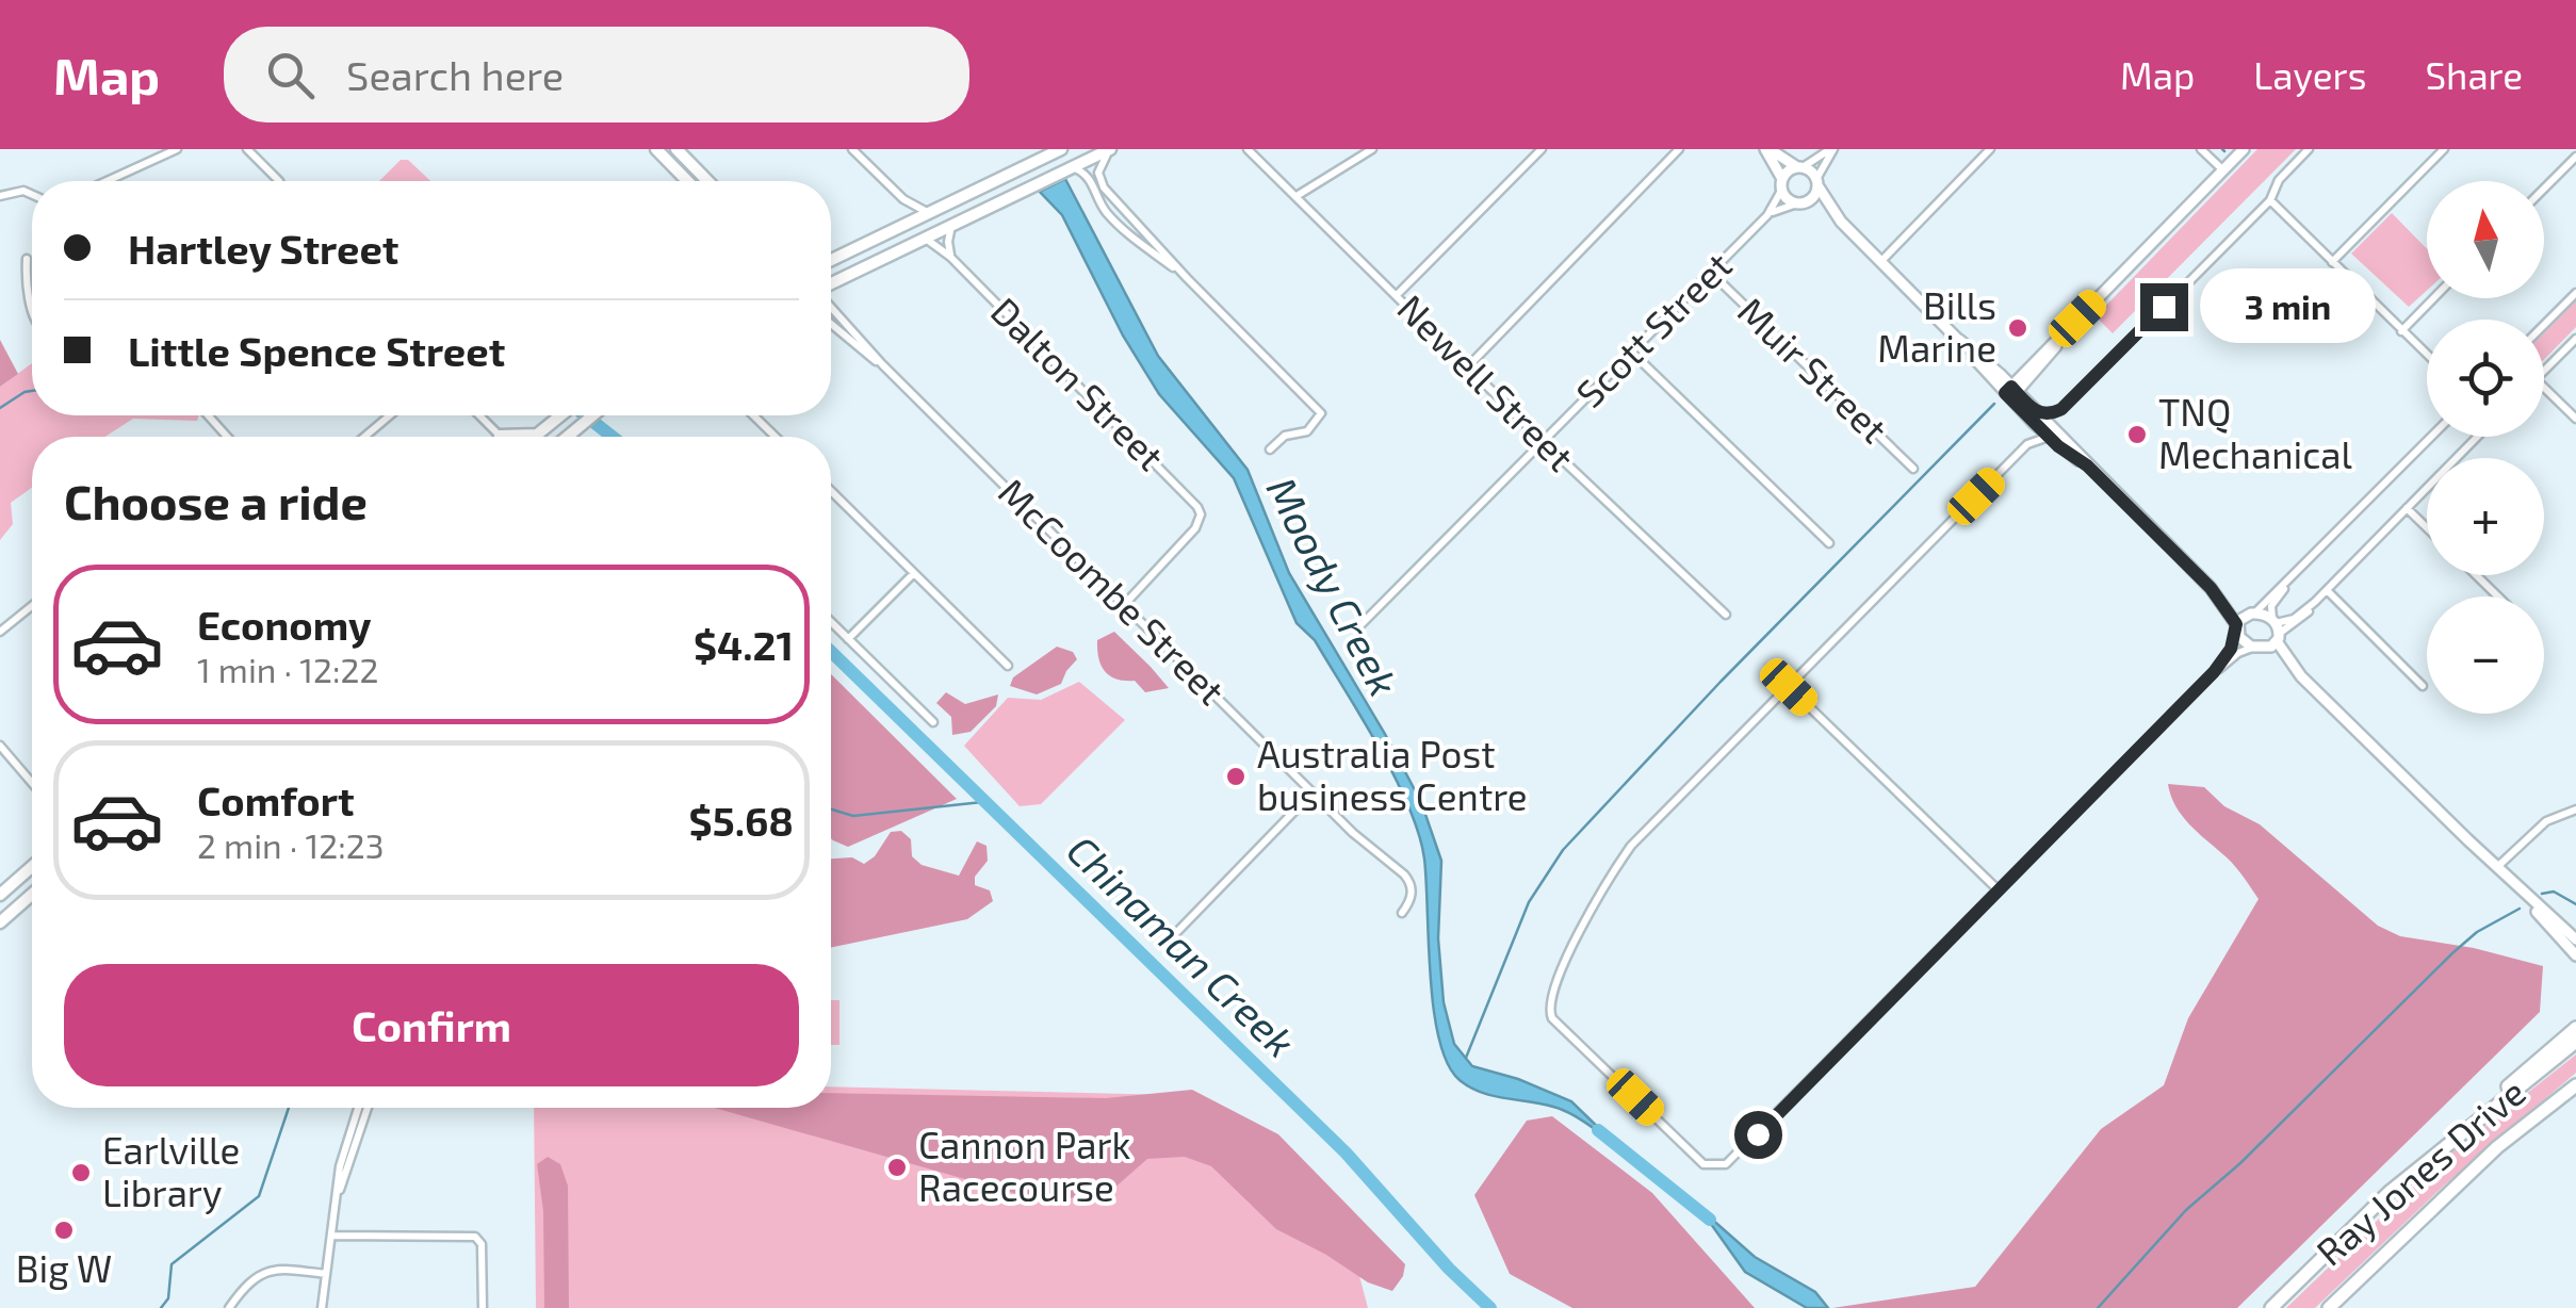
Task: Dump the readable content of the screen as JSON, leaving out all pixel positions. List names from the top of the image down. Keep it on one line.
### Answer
{"streets":{"highway":["Ray Jones Drive"],"street":["Scott Street","Muir Street","Newell Street","Dalton Street","McCoombe Street"]},"crossings":[["Scott Street","Muir Street"],["Scott Street","Newell Street"],["Dalton Street","McCoombe Street"]],"water":["Moody Creek","Chinaman Creek"],"places":["Bills Marine","TNQ Mechanical","Australia Post business Centre","Cannon Park Racecourse","Earlville Library","Big W"],"north":"top","page":{"header":"Map","search":"Search here","nav":["Map","Layers","Share"],"map_buttons":["+","−"],"banner":["Hartley Street","Little Spence Street"],"bubble":"3 min","heading":"Choose a ride","list":[{"name":"Economy","note":"1 min · 12:22","value":"$4.21"},{"name":"Comfort","note":"2 min · 12:23","value":"$5.68"}],"buttons":"Confirm"}}
